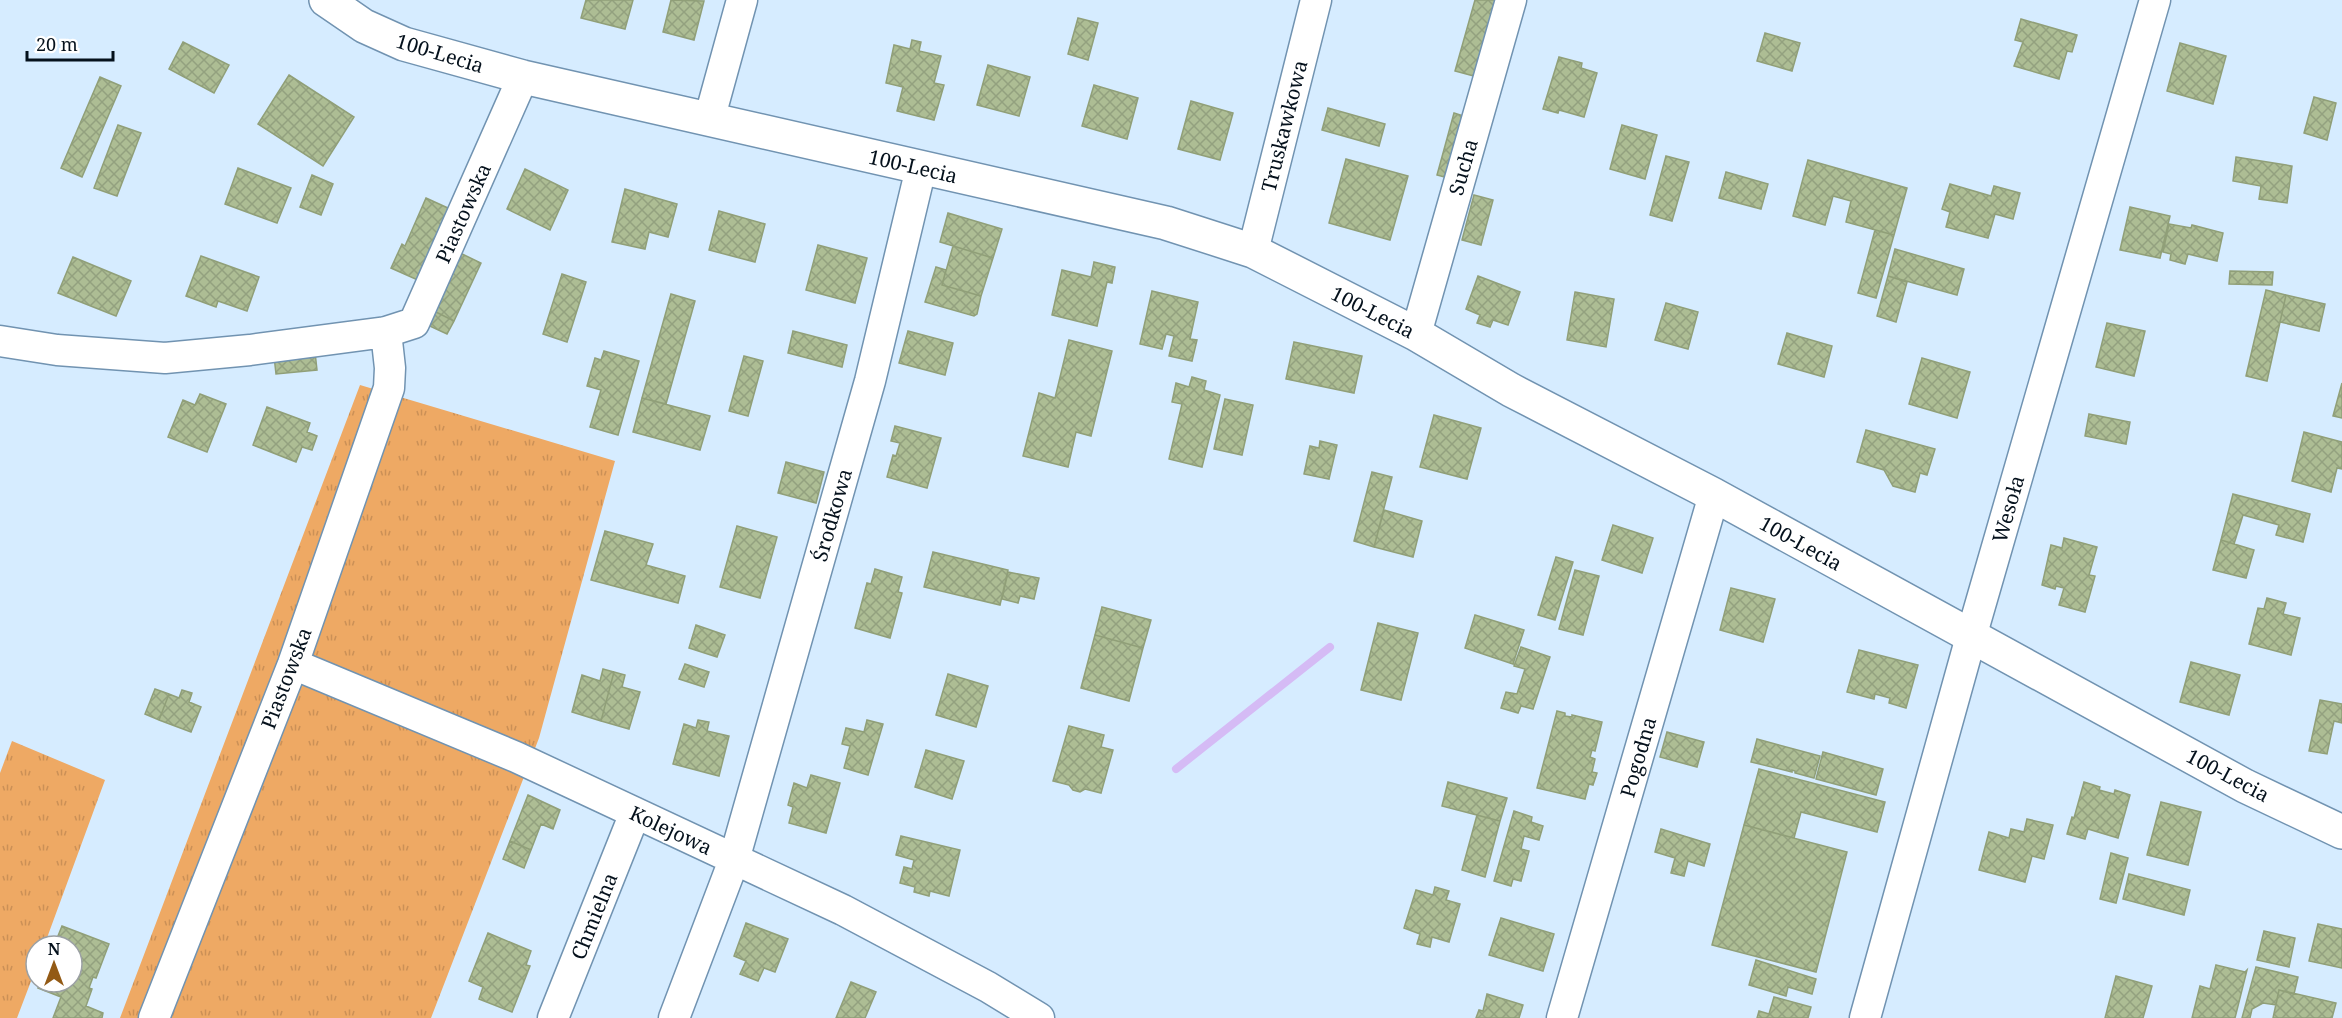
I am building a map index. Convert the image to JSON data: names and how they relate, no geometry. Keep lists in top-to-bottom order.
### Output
{
  "streets": {
    "street": [
      "100-Lecia",
      "Truskawkowa",
      "Sucha",
      "Piastowska",
      "Wesoła",
      "Środkowa",
      "Pogodna",
      "Kolejowa",
      "Chmielna"
    ]
  },
  "crossings": [
    ["100-Lecia", "Truskawkowa"],
    ["100-Lecia", "Sucha"],
    ["100-Lecia", "Piastowska"],
    ["100-Lecia", "Wesoła"],
    ["100-Lecia", "Środkowa"],
    ["100-Lecia", "Pogodna"],
    ["Piastowska", "Kolejowa"],
    ["Środkowa", "Kolejowa"],
    ["Kolejowa", "Chmielna"]
  ],
  "scale_bar": "20 m",
  "north": "top"
}
